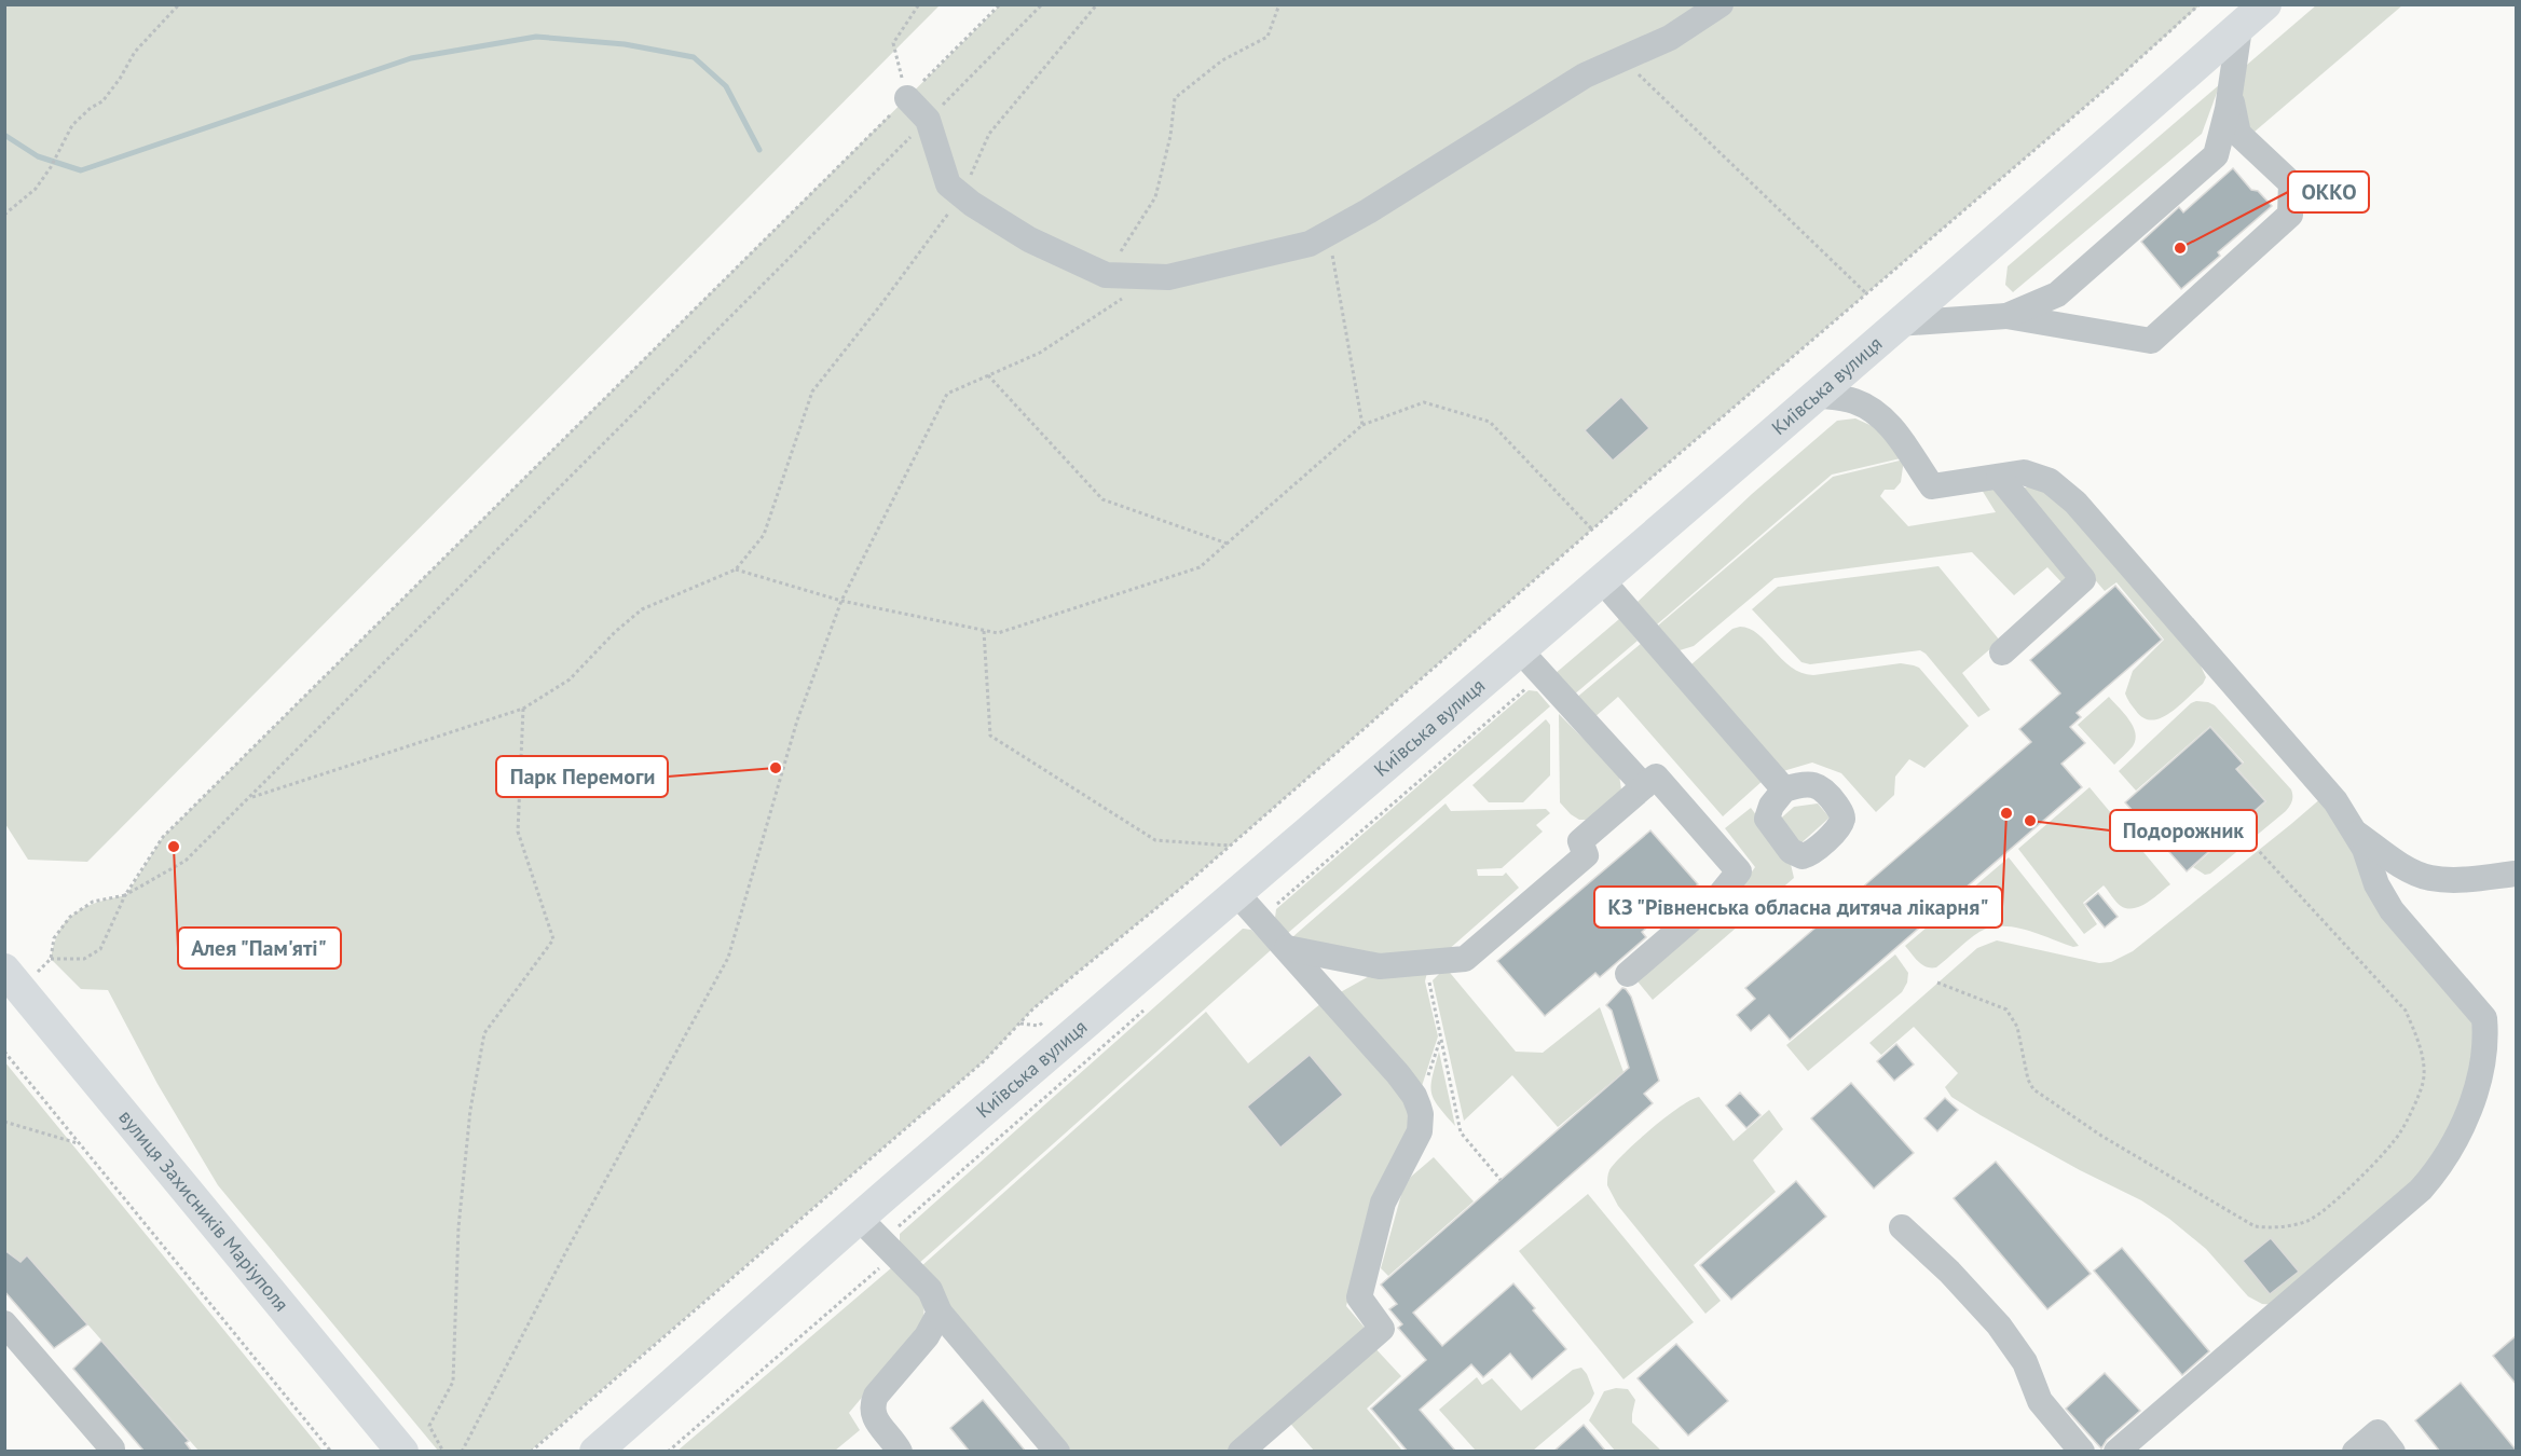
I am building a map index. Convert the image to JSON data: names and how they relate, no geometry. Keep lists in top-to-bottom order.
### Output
{
  "streets": {
    "main road": ["Київська вулиця", "вулиця Захисників Маріуполя"]
  },
  "places": [
    "ОККО",
    "Парк Перемоги",
    "КЗ \"Рівненська обласна дитяча лікарня\"",
    "Подорожник",
    "Алея \"Пам'яті\""
  ]
}
